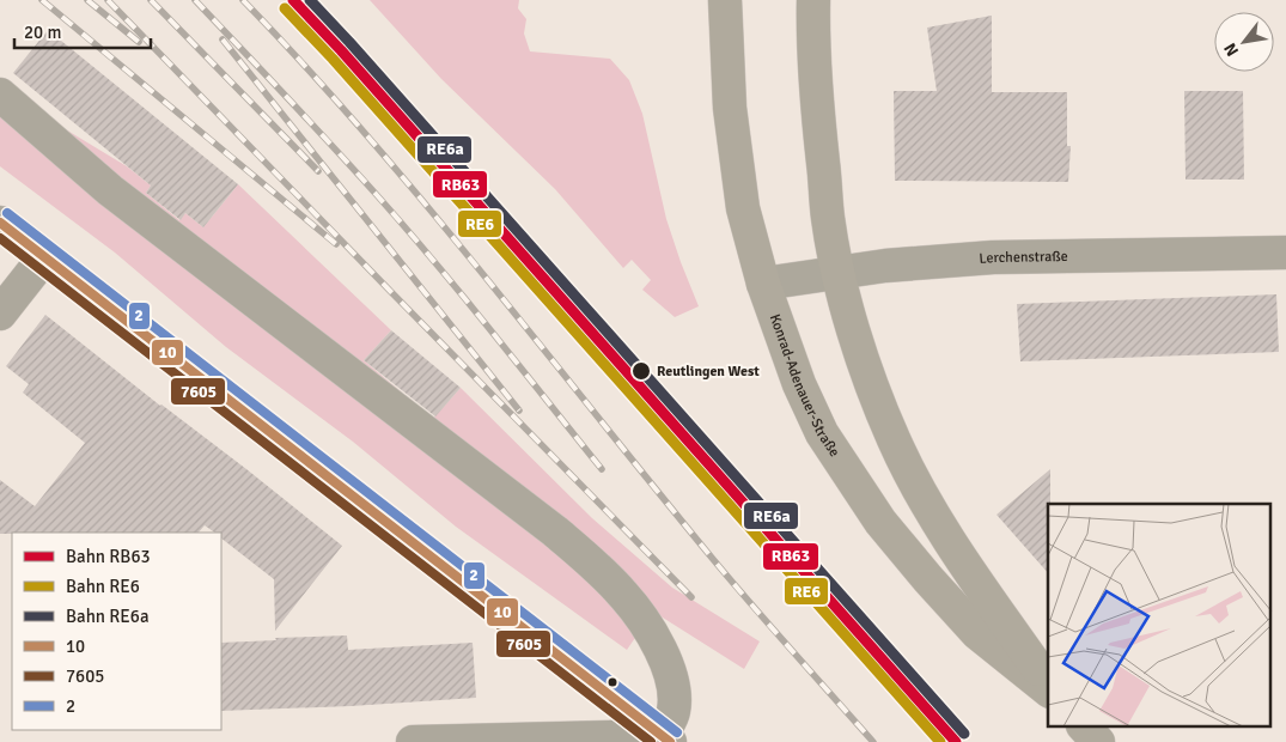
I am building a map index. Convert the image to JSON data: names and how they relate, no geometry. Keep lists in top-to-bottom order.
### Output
{
  "streets": {
    "main road": ["Konrad-Adenauer-Straße"],
    "street": ["Lerchenstraße"]
  },
  "crossings": [
    ["Lerchenstraße", "Konrad-Adenauer-Straße"]
  ],
  "places": ["Reutlingen West"],
  "lines": [
    "rail line RB63",
    "rail line RE6a",
    "rail line RE6",
    "transit line 2",
    "transit line 10",
    "transit line 7605"
  ],
  "legend": [
    "Bahn RB63",
    "Bahn RE6",
    "Bahn RE6a",
    "10",
    "7605",
    "2"
  ],
  "scale_bar": "20 m",
  "north": "bottom left"
}
